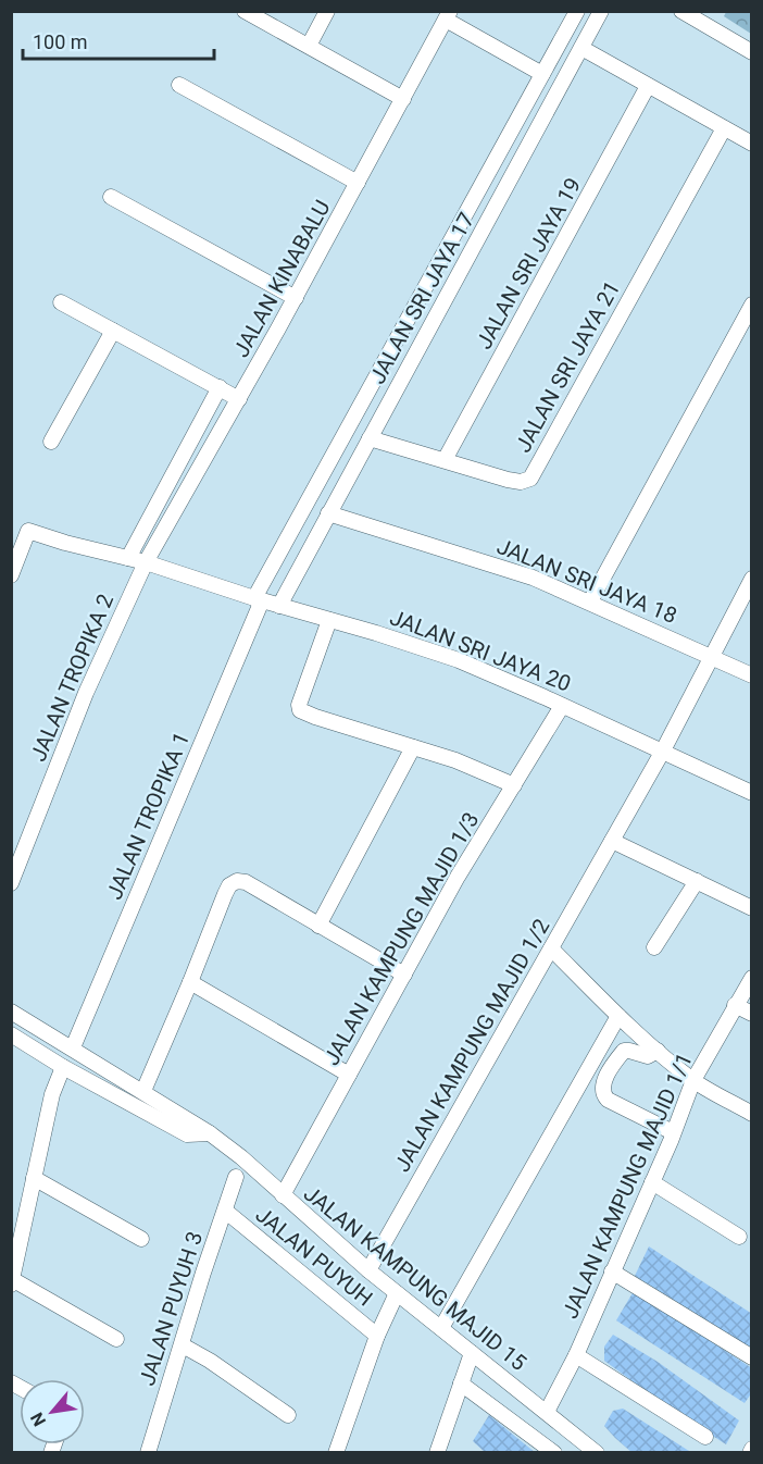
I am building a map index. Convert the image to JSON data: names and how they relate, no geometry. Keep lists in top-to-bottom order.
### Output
{
  "streets": {
    "street": [
      "JALAN SRI JAYA 19",
      "JALAN KINABALU",
      "JALAN SRI JAYA 17",
      "JALAN SRI JAYA 21",
      "JALAN SRI JAYA 18",
      "JALAN SRI JAYA 20",
      "JALAN TROPIKA 2",
      "JALAN TROPIKA 1",
      "JALAN KAMPUNG MAJID 1/3",
      "JALAN KAMPUNG MAJID 1/2",
      "JALAN KAMPUNG MAJID 1/1",
      "JALAN PUYUH",
      "JALAN KAMPUNG MAJID 15",
      "JALAN PUYUH 3"
    ]
  },
  "crossings": [
    ["JALAN SRI JAYA 19", "JALAN SRI JAYA 21"],
    ["JALAN KINABALU", "JALAN SRI JAYA 20"],
    ["JALAN KINABALU", "JALAN TROPIKA 2"],
    ["JALAN SRI JAYA 17", "JALAN SRI JAYA 21"],
    ["JALAN SRI JAYA 17", "JALAN SRI JAYA 18"],
    ["JALAN SRI JAYA 17", "JALAN SRI JAYA 20"],
    ["JALAN SRI JAYA 17", "JALAN TROPIKA 1"],
    ["JALAN SRI JAYA 18", "JALAN KAMPUNG MAJID 1/2"],
    ["JALAN SRI JAYA 20", "JALAN TROPIKA 2"],
    ["JALAN SRI JAYA 20", "JALAN TROPIKA 1"],
    ["JALAN SRI JAYA 20", "JALAN KAMPUNG MAJID 1/3"],
    ["JALAN SRI JAYA 20", "JALAN KAMPUNG MAJID 1/2"],
    ["JALAN TROPIKA 1", "JALAN KAMPUNG MAJID 15"],
    ["JALAN KAMPUNG MAJID 1/3", "JALAN KAMPUNG MAJID 15"],
    ["JALAN KAMPUNG MAJID 1/2", "JALAN KAMPUNG MAJID 15"],
    ["JALAN KAMPUNG MAJID 1/1", "JALAN KAMPUNG MAJID 15"],
    ["JALAN PUYUH", "JALAN PUYUH 3"]
  ],
  "scale_bar": "100 m",
  "north": "bottom left"
}
